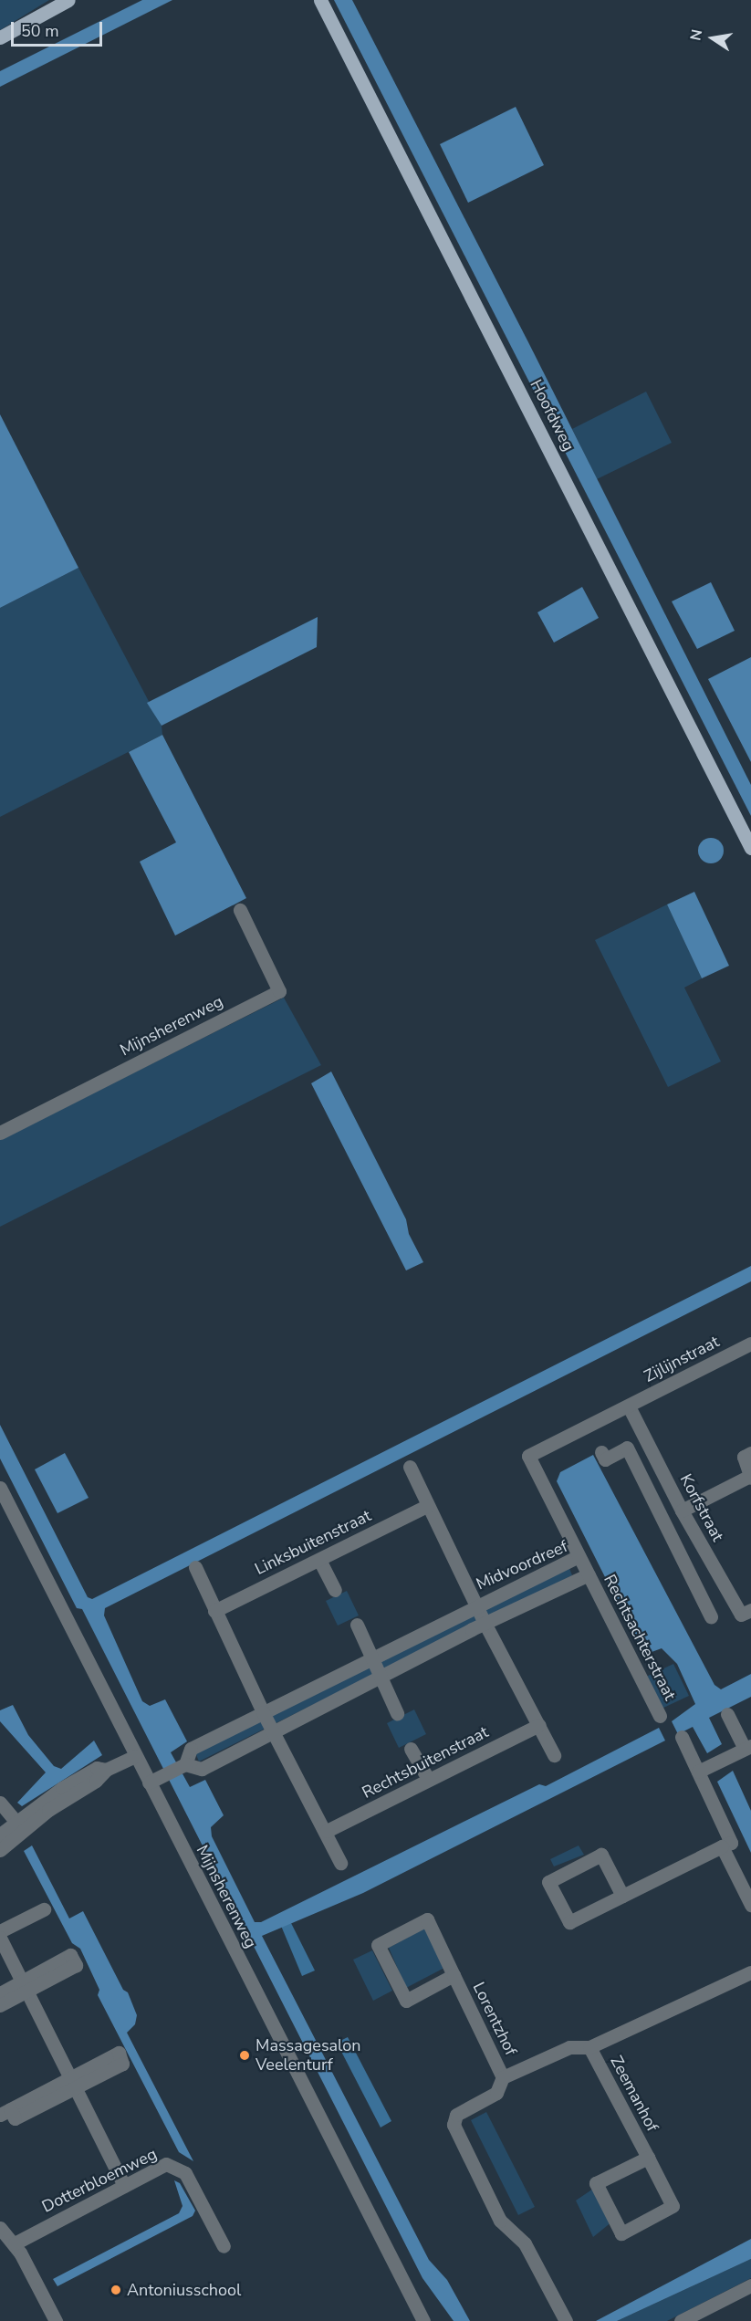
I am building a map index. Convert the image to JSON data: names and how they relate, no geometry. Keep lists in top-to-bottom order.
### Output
{
  "streets": {
    "main road": ["Hoofdweg"],
    "street": [
      "Mijnsherenweg",
      "Zijlijnstraat",
      "Korfstraat",
      "Linksbuitenstraat",
      "Midvoordreef",
      "Rechtsachterstraat",
      "Rechtsbuitenstraat",
      "Lorentzhof",
      "Zeemanhof",
      "Dotterbloemweg"
    ]
  },
  "crossings": [
    ["Mijnsherenweg", "Midvoordreef"],
    ["Zijlijnstraat", "Korfstraat"],
    ["Zijlijnstraat", "Midvoordreef"],
    ["Midvoordreef", "Rechtsachterstraat"]
  ],
  "places": ["Massagesalon Veelenturf", "Antoniusschool"],
  "scale_bar": "50 m",
  "north": "left"
}
